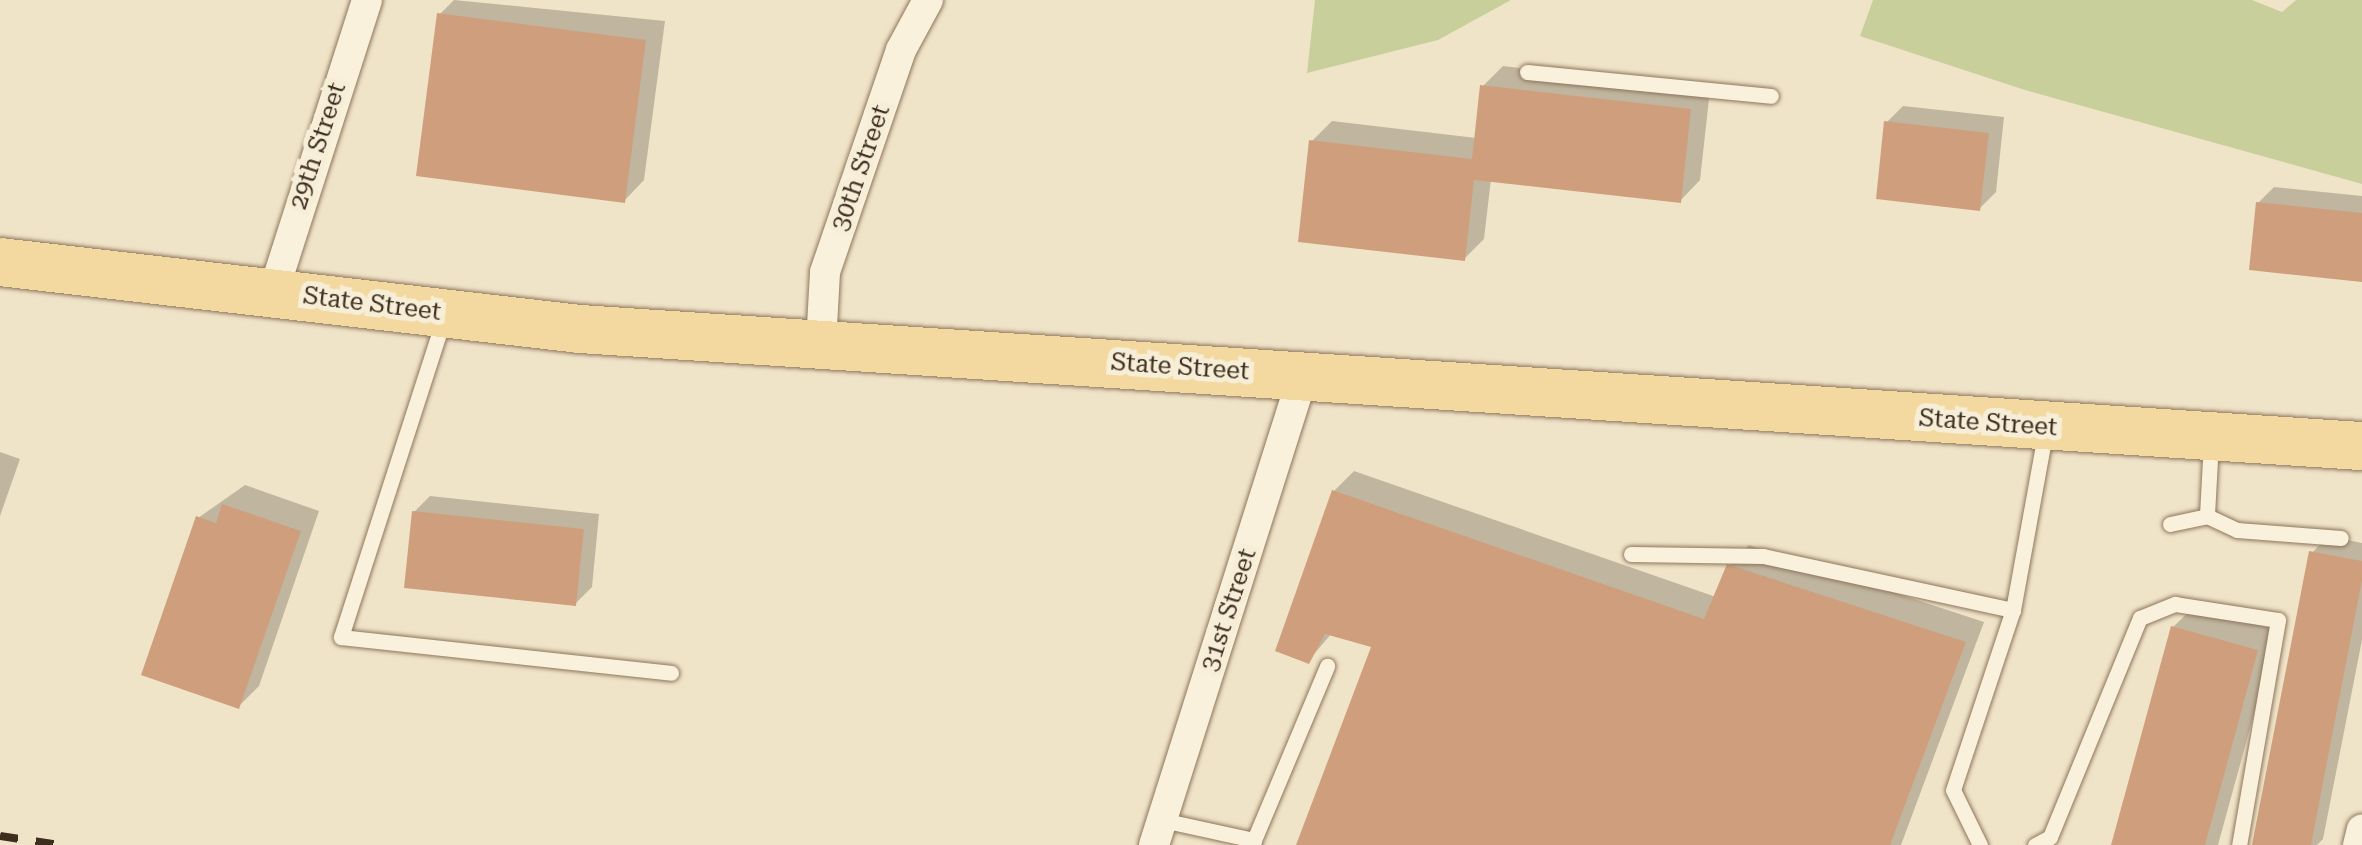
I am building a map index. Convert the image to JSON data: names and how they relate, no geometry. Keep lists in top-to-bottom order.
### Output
{
  "streets": {
    "main road": ["State Street"],
    "street": ["29th Street", "30th Street", "31st Street"]
  },
  "crossings": [
    ["29th Street", "State Street"],
    ["30th Street", "State Street"],
    ["State Street", "31st Street"]
  ]
}
